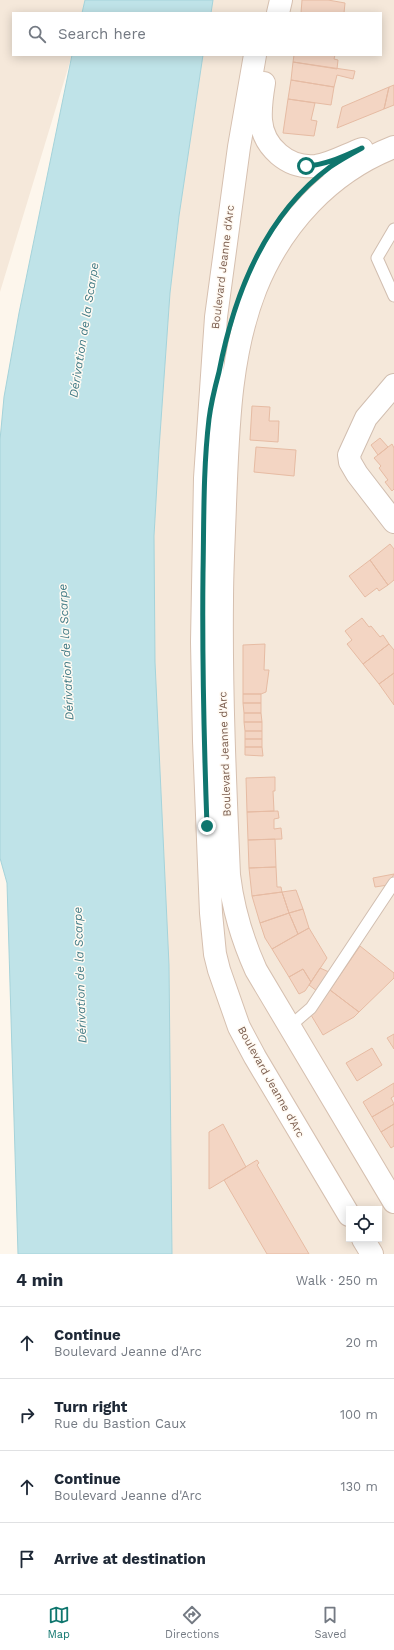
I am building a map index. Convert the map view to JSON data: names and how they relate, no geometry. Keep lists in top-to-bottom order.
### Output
{
  "streets": {
    "main road": ["Boulevard Jeanne d'Arc"]
  },
  "water": ["Dérivation de la Scarpe"],
  "page": {
    "search": "Search here",
    "heading": ["4 min", "Walk · 250 m"],
    "list": [
      ["Continue", "Boulevard Jeanne d'Arc", "20 m"],
      ["Turn right", "Rue du Bastion Caux", "100 m"],
      ["Continue", "Boulevard Jeanne d'Arc", "130 m"],
      "Arrive at destination"
    ],
    "nav": ["Map", "Directions", "Saved"]
  }
}
